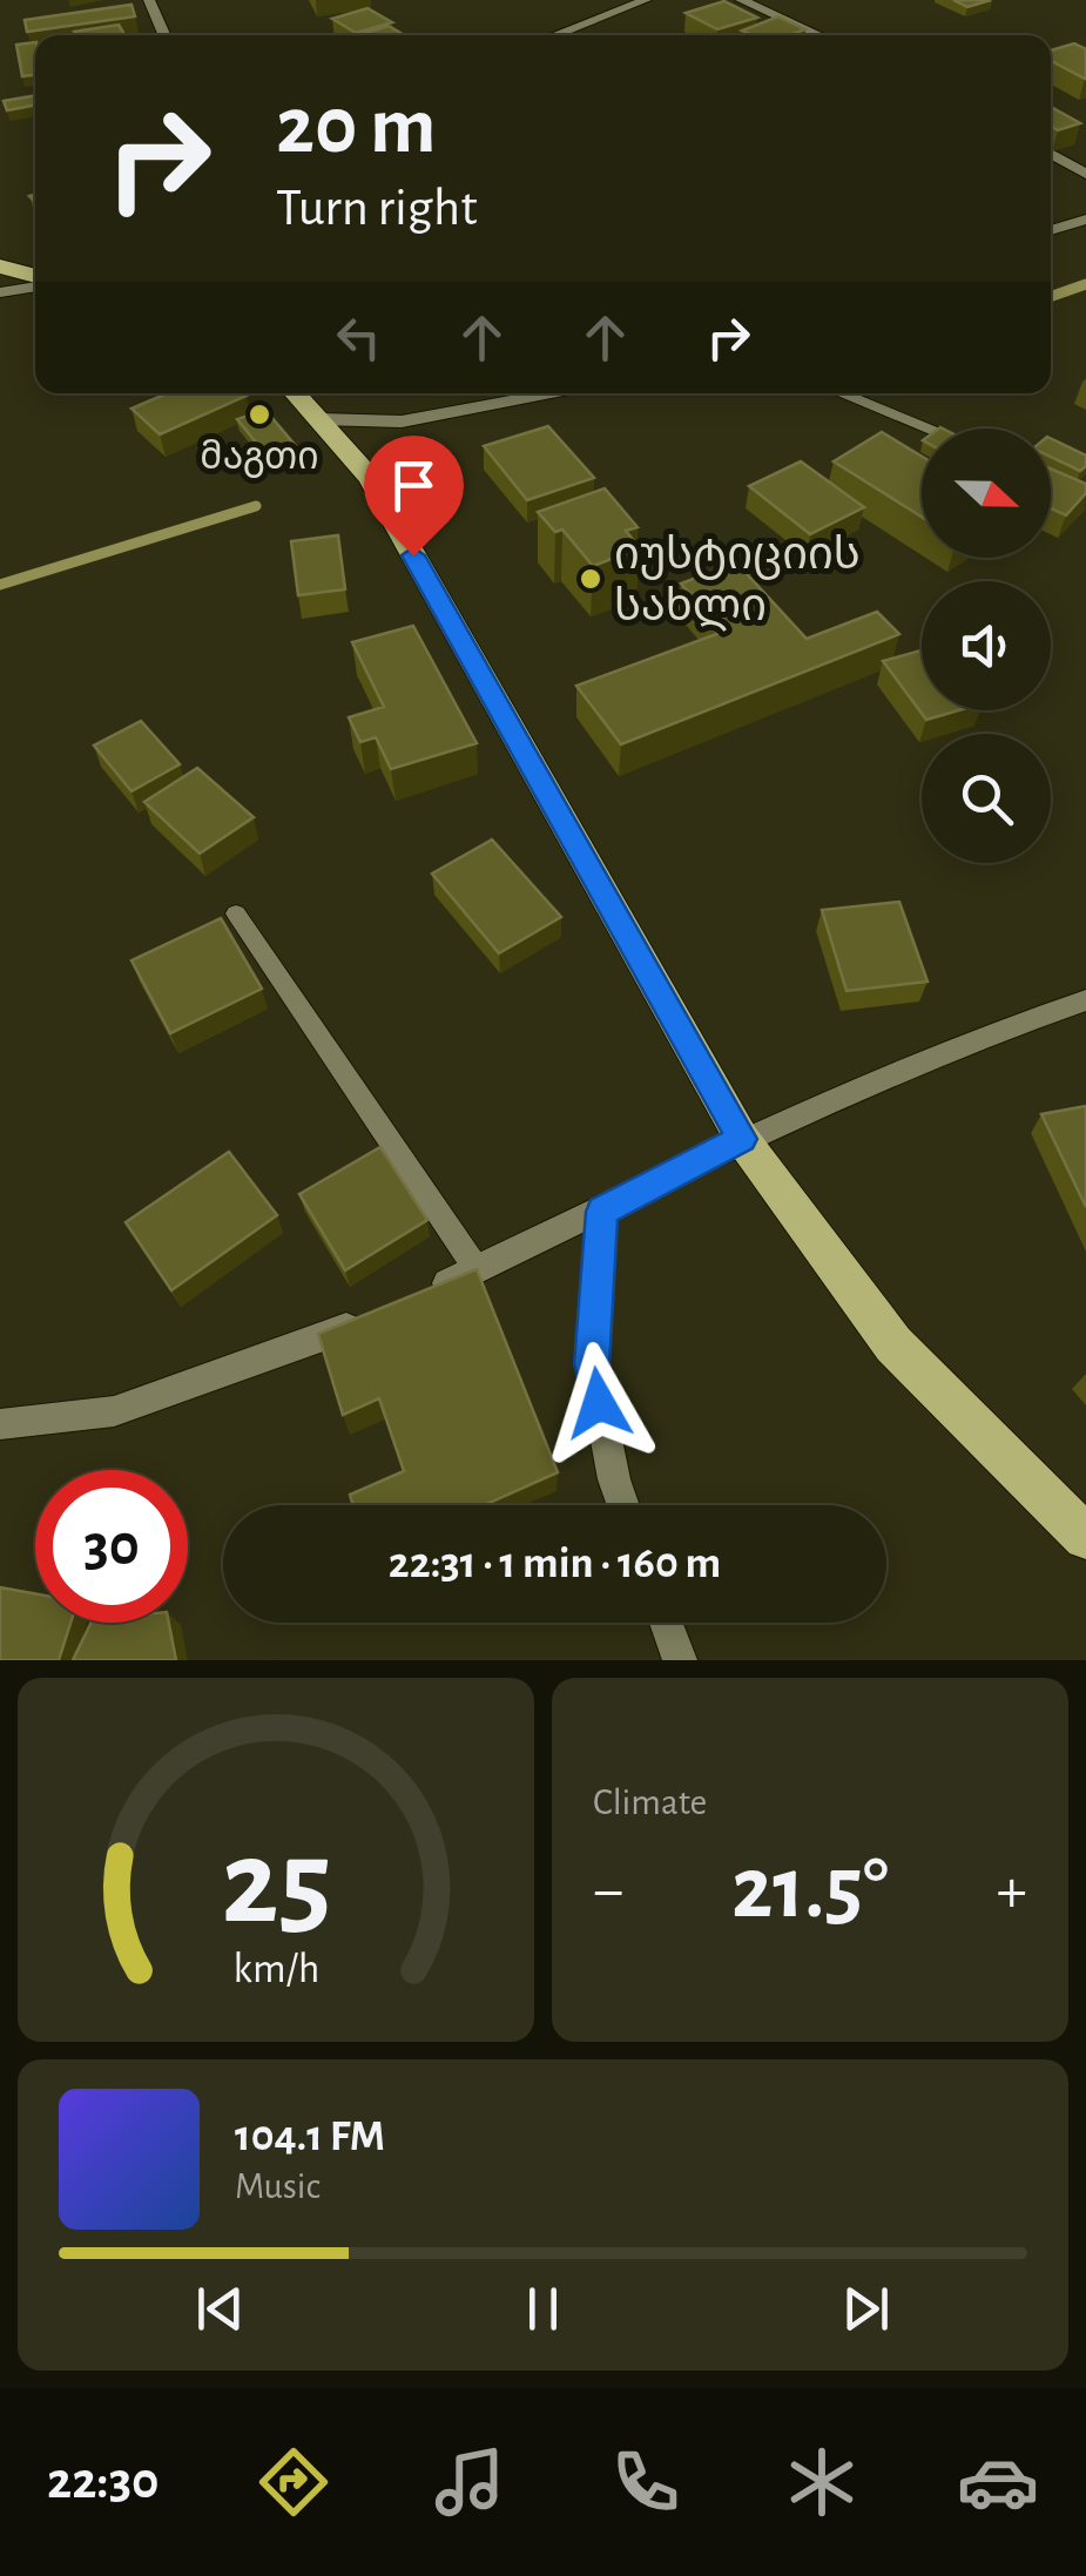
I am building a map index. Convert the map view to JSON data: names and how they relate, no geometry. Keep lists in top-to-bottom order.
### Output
{
  "places": ["მაგთი", "იუსტიციის სახლი"],
  "north": "right",
  "page": {
    "turn": ["20 m", "Turn right"],
    "limit": "30",
    "trip": "22:31 · 1 min · 160 m",
    "tile": "Climate",
    "heat": ["−", "21.5°", "+"],
    "song": ["104.1 FM", "Music"],
    "tabs": "22:30",
    "gauge": ["25", "km/h"]
  }
}
